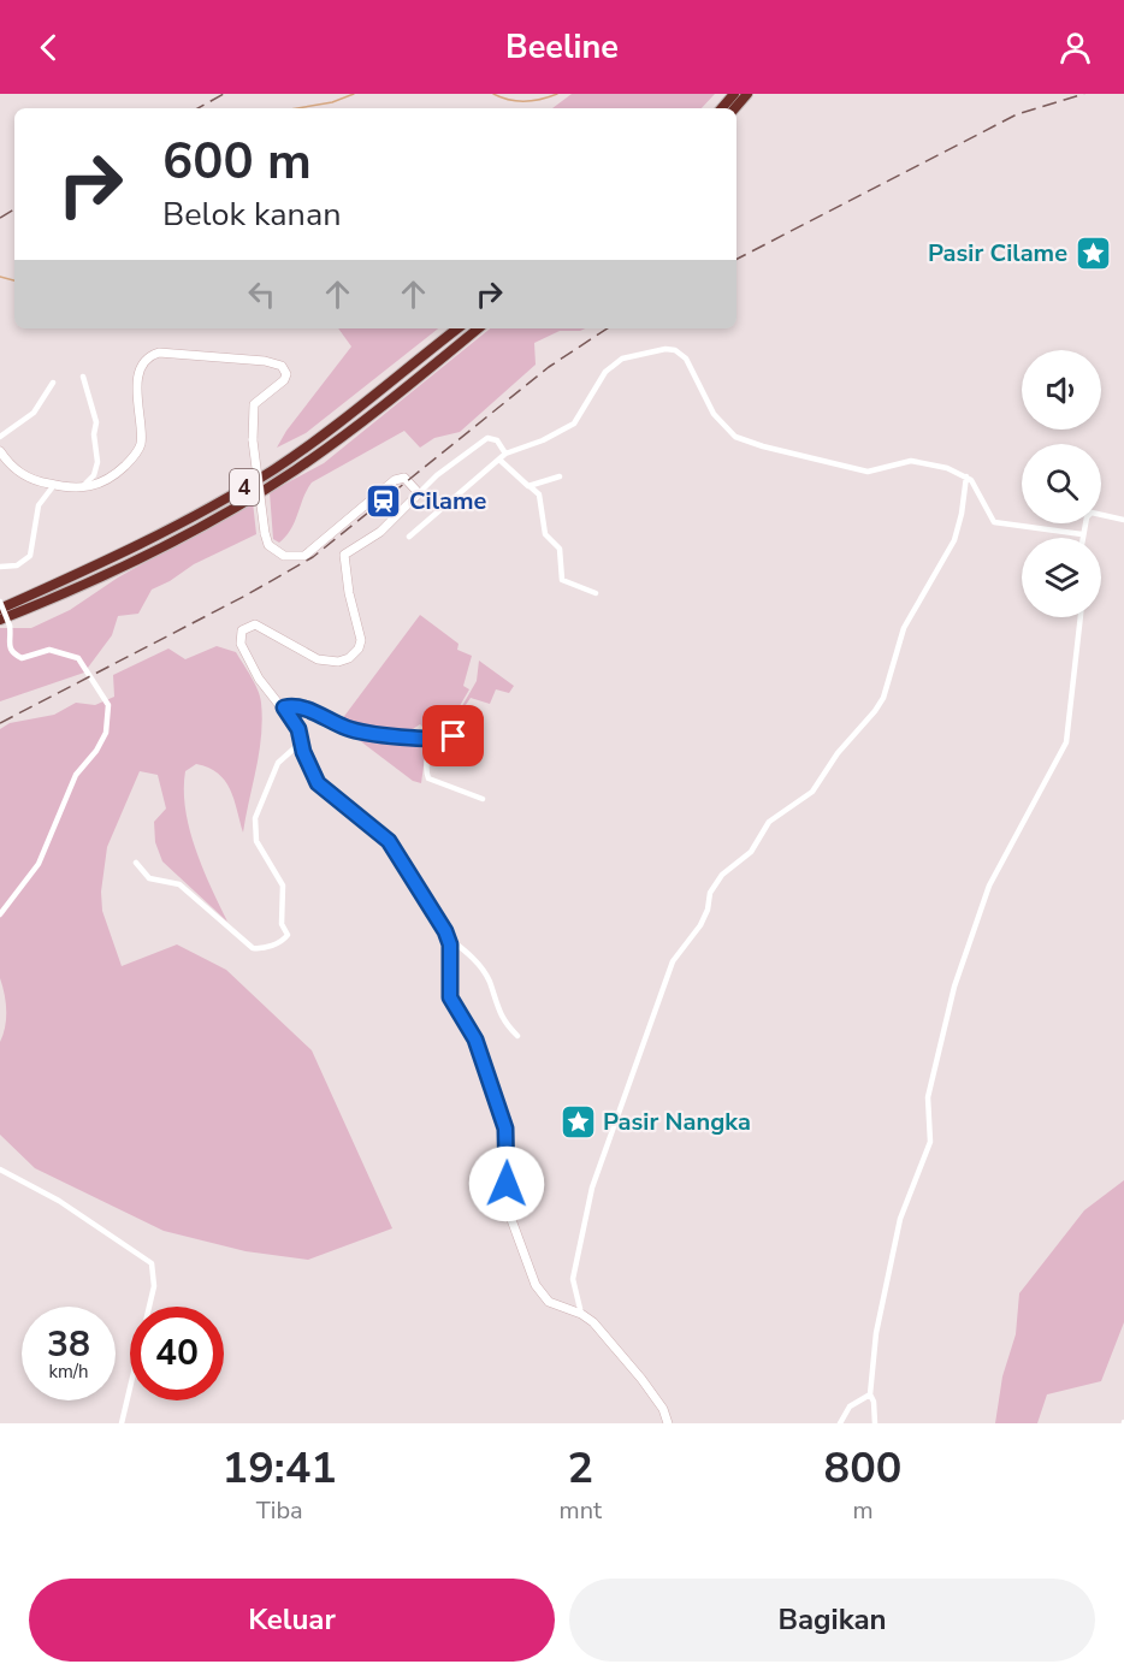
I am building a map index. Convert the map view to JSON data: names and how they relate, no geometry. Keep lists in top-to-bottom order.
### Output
{
  "streets": {
    "highway": ["4"]
  },
  "places": {
    "place": ["Pasir Cilame", "Pasir Nangka"],
    "station": ["Cilame"]
  },
  "page": {
    "header": "Beeline",
    "turn": ["600 m", "Belok kanan"],
    "speed": "38 km/h",
    "limit": "40",
    "eta": [
      "19:41",
      "Tiba",
      "2",
      "mnt",
      "800",
      "m"
    ],
    "buttons": ["Keluar", "Bagikan"]
  }
}
